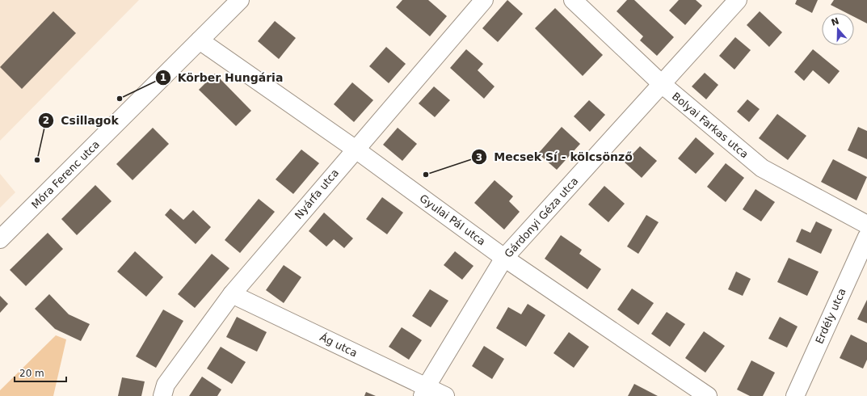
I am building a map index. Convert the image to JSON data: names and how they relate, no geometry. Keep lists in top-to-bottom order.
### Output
{
  "streets": {
    "street": [
      "Bolyai Farkas utca",
      "Móra Ferenc utca",
      "Nyárfa utca",
      "Gárdonyi Géza utca",
      "Gyulai Pál utca",
      "Erdély utca",
      "Ág utca"
    ]
  },
  "crossings": [
    ["Bolyai Farkas utca", "Gárdonyi Géza utca"],
    ["Móra Ferenc utca", "Gyulai Pál utca"],
    ["Nyárfa utca", "Gyulai Pál utca"],
    ["Nyárfa utca", "Ág utca"],
    ["Gárdonyi Géza utca", "Gyulai Pál utca"],
    ["Gárdonyi Géza utca", "Ág utca"]
  ],
  "places": ["Körber Hungária", "Csillagok", "Mecsek Sí - kölcsönző"],
  "scale_bar": "20 m",
  "north": "top"
}
